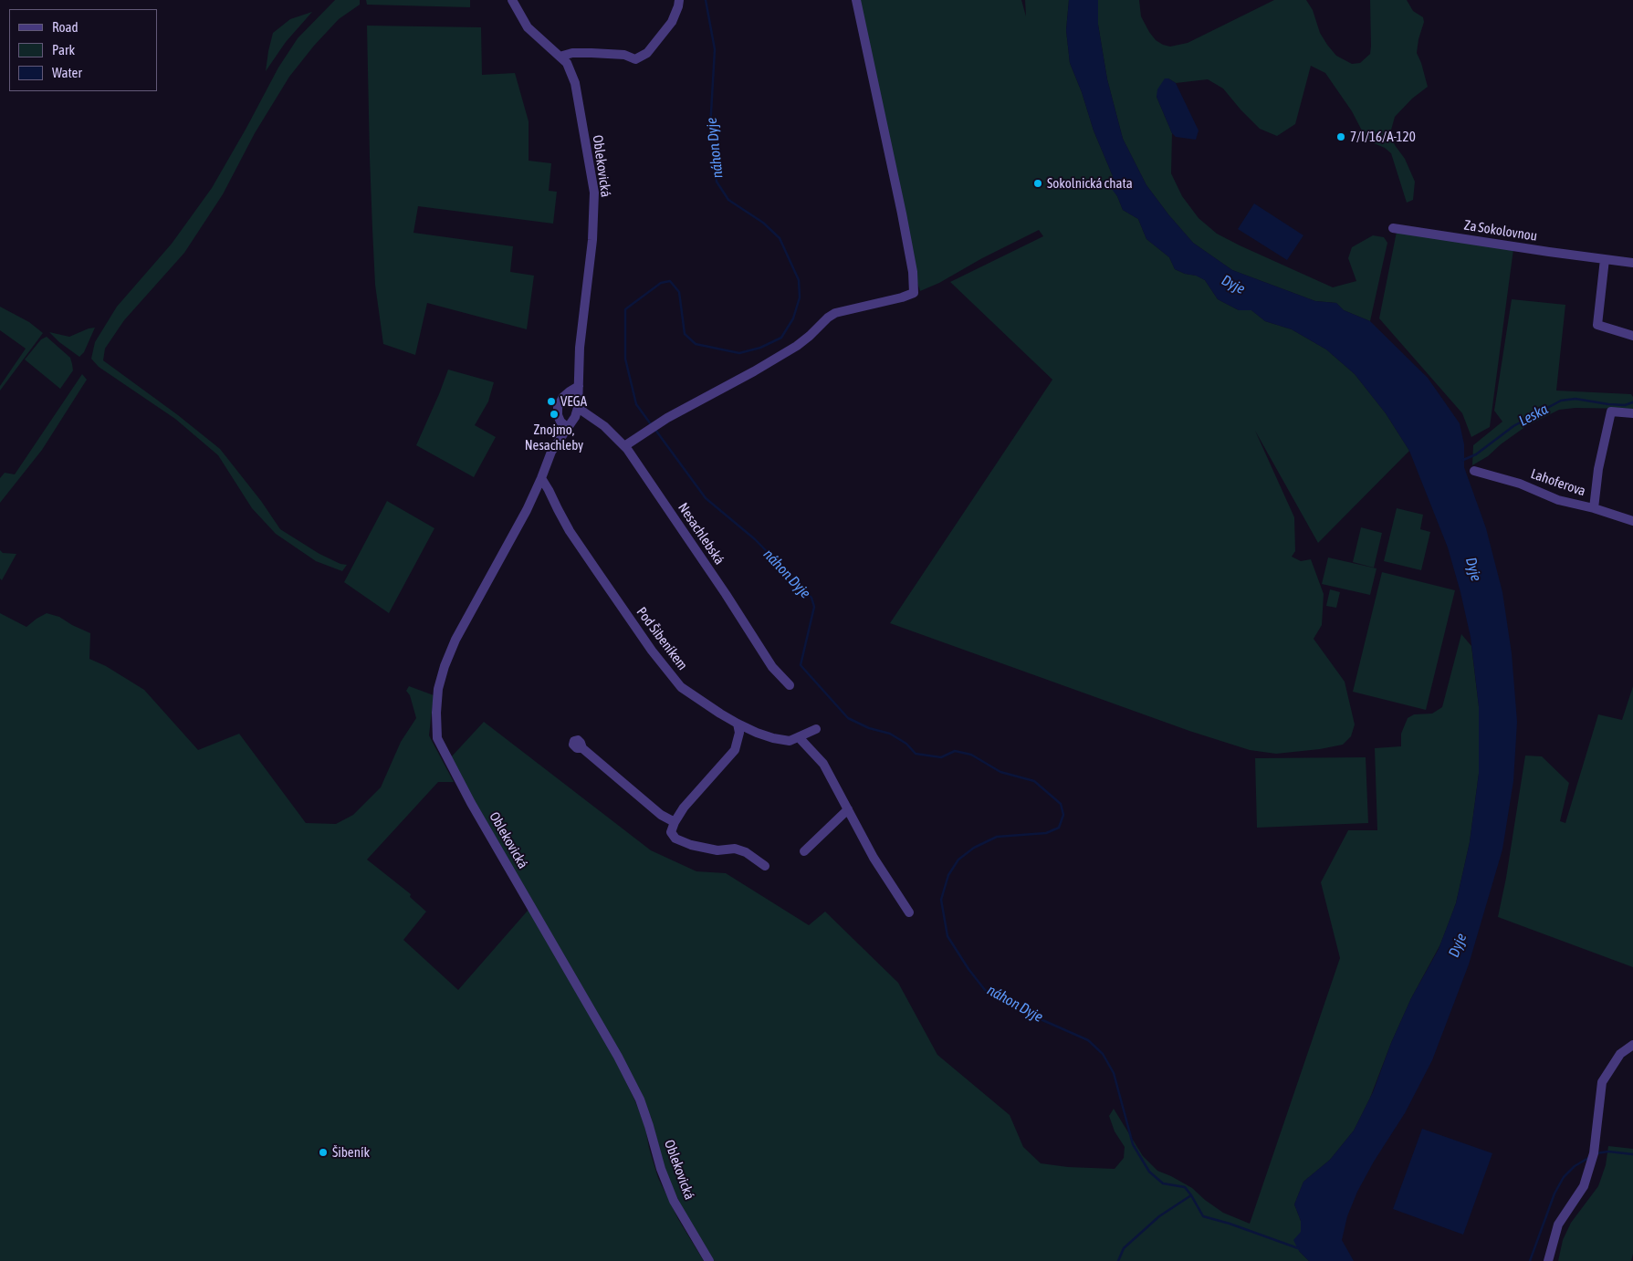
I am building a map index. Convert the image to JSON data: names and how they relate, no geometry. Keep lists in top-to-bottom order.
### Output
{
  "streets": {
    "street": [
      "Oblekovická",
      "Za Sokolovnou",
      "Lahoferova",
      "Nesachlebská",
      "Pod Šibeníkem"
    ]
  },
  "crossings": [
    ["Oblekovická", "Nesachlebská"],
    ["Oblekovická", "Pod Šibeníkem"]
  ],
  "water": ["náhon Dyje", "Dyje", "Leska"],
  "places": [
    "7/I/16/A-120",
    "Sokolnická chata",
    "VEGA",
    "Znojmo, Nesachleby",
    "Šibeník"
  ],
  "legend": ["Road", "Park", "Water"]
}
